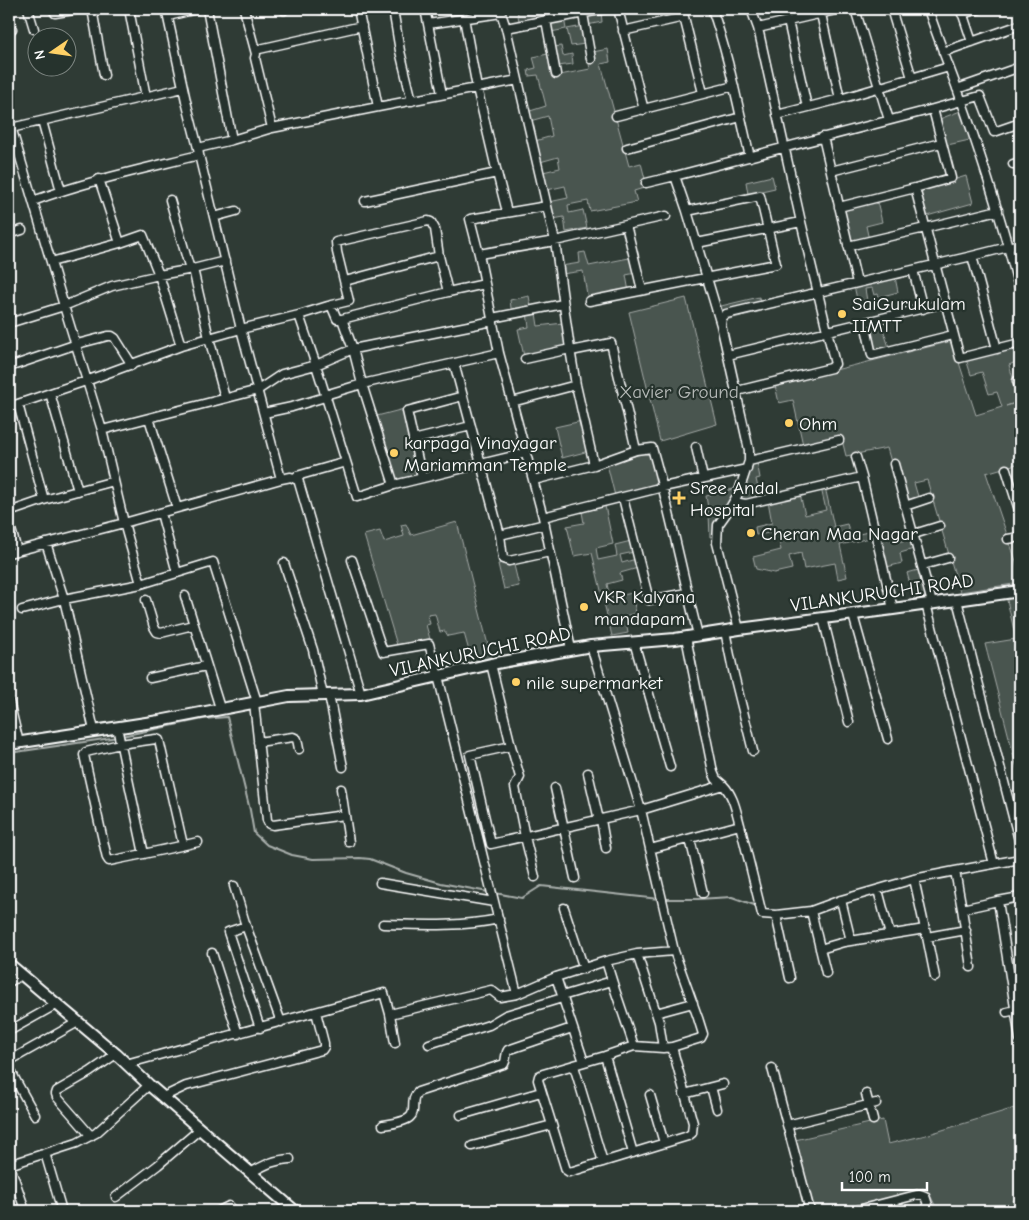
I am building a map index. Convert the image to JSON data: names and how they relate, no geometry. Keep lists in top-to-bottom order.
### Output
{
  "streets": {
    "main road": ["VILANKURUCHI ROAD"]
  },
  "parks": ["Xavier Ground"],
  "places": {
    "other": [
      "SaiGurukulam IIMTT",
      "Ohm",
      "karpaga Vinayagar Mariamman Temple",
      "Cheran Maa Nagar",
      "VKR Kalyana mandapam",
      "nile supermarket"
    ],
    "health": ["Sree Andal Hospital"]
  },
  "scale_bar": "100 m",
  "north": "left"
}
